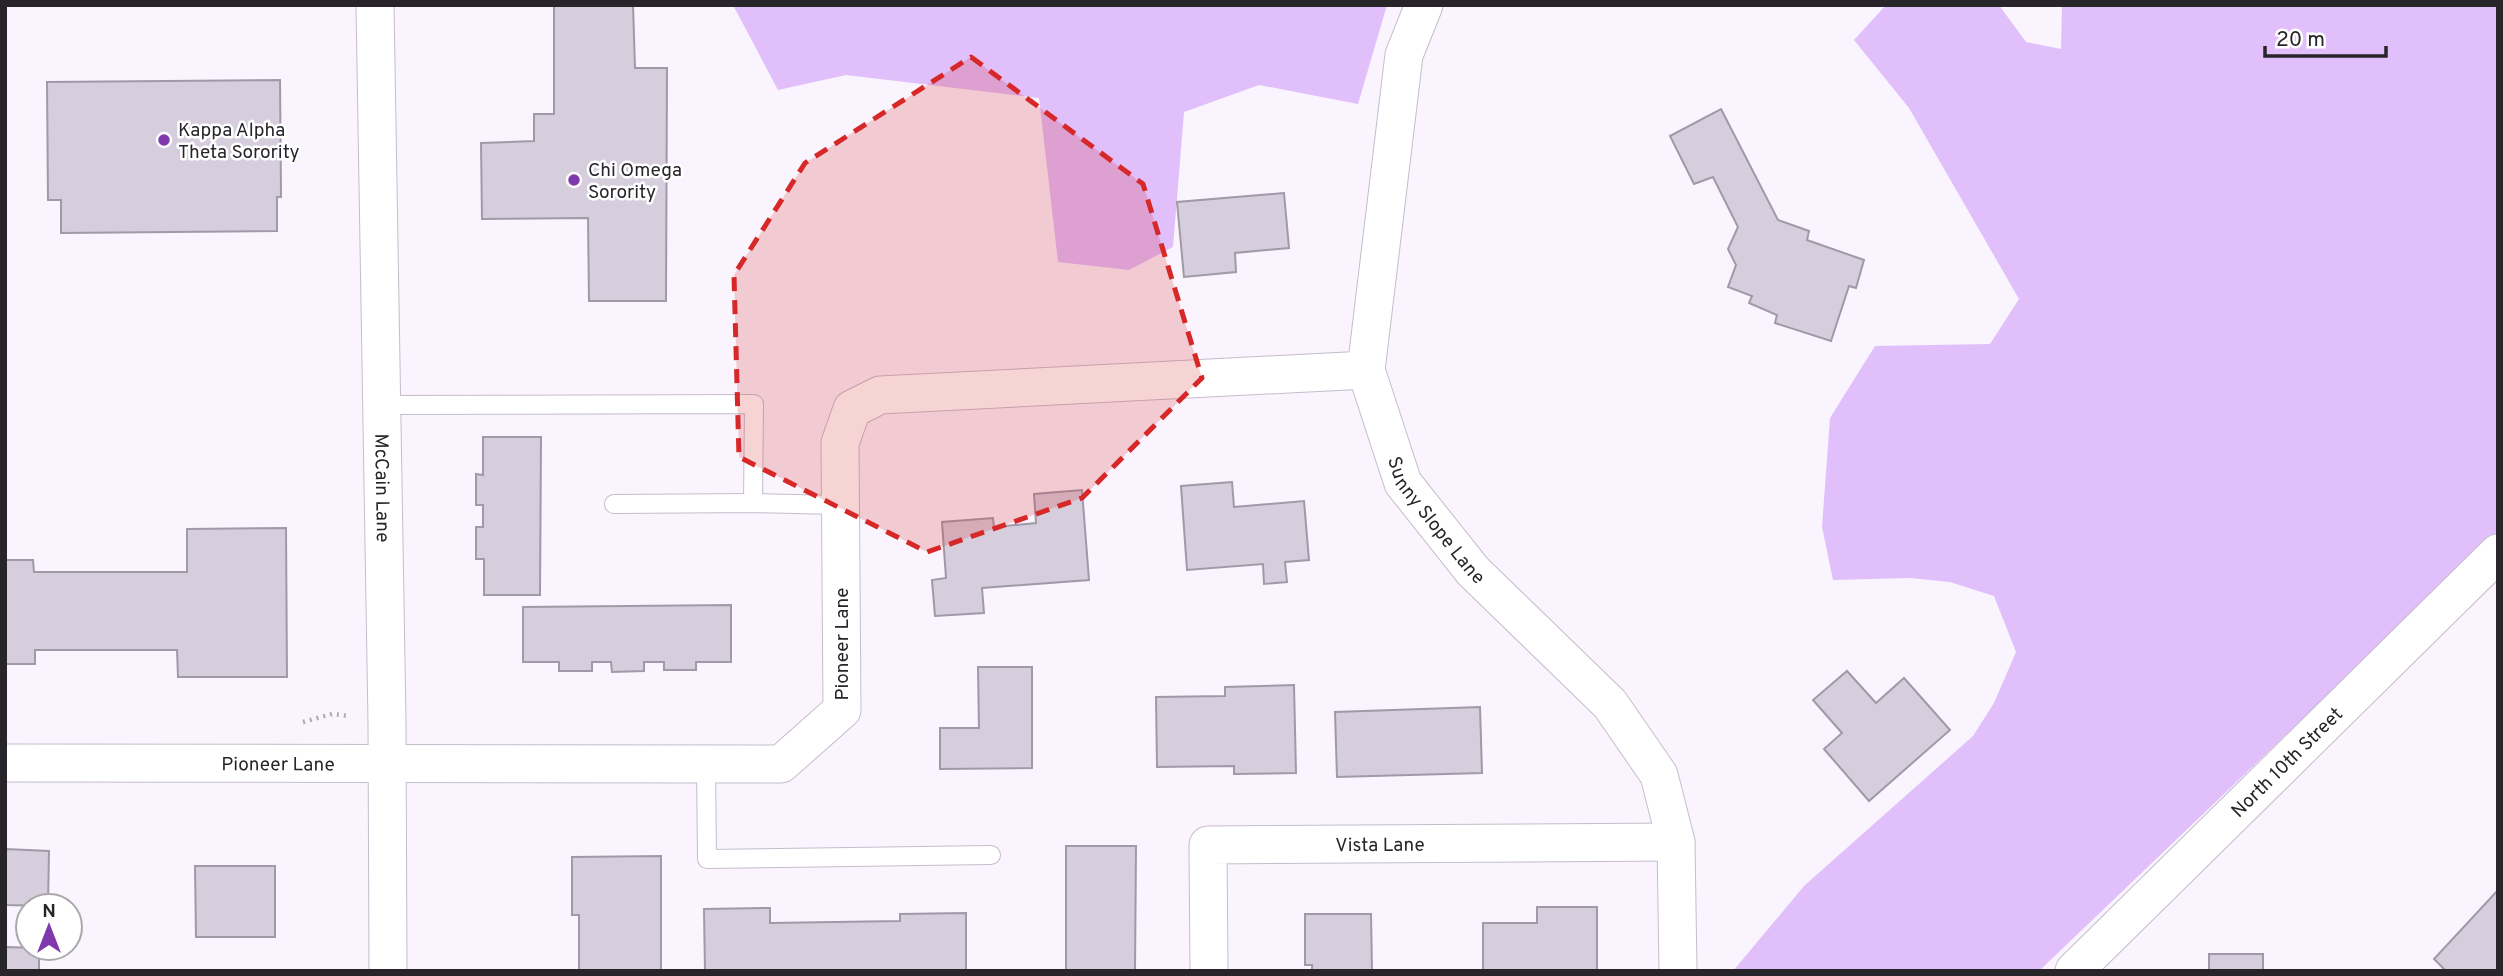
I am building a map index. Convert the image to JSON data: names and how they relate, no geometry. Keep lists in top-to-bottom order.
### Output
{
  "streets": {
    "street": [
      "McCain Lane",
      "Sunny Slope Lane",
      "Pioneer Lane",
      "North 10th Street",
      "Vista Lane"
    ]
  },
  "crossings": [
    ["McCain Lane", "Pioneer Lane"],
    ["Sunny Slope Lane", "Pioneer Lane"],
    ["Sunny Slope Lane", "Vista Lane"]
  ],
  "places": ["Kappa Alpha Theta Sorority", "Chi Omega Sorority"],
  "scale_bar": "20 m",
  "north": "top"
}
